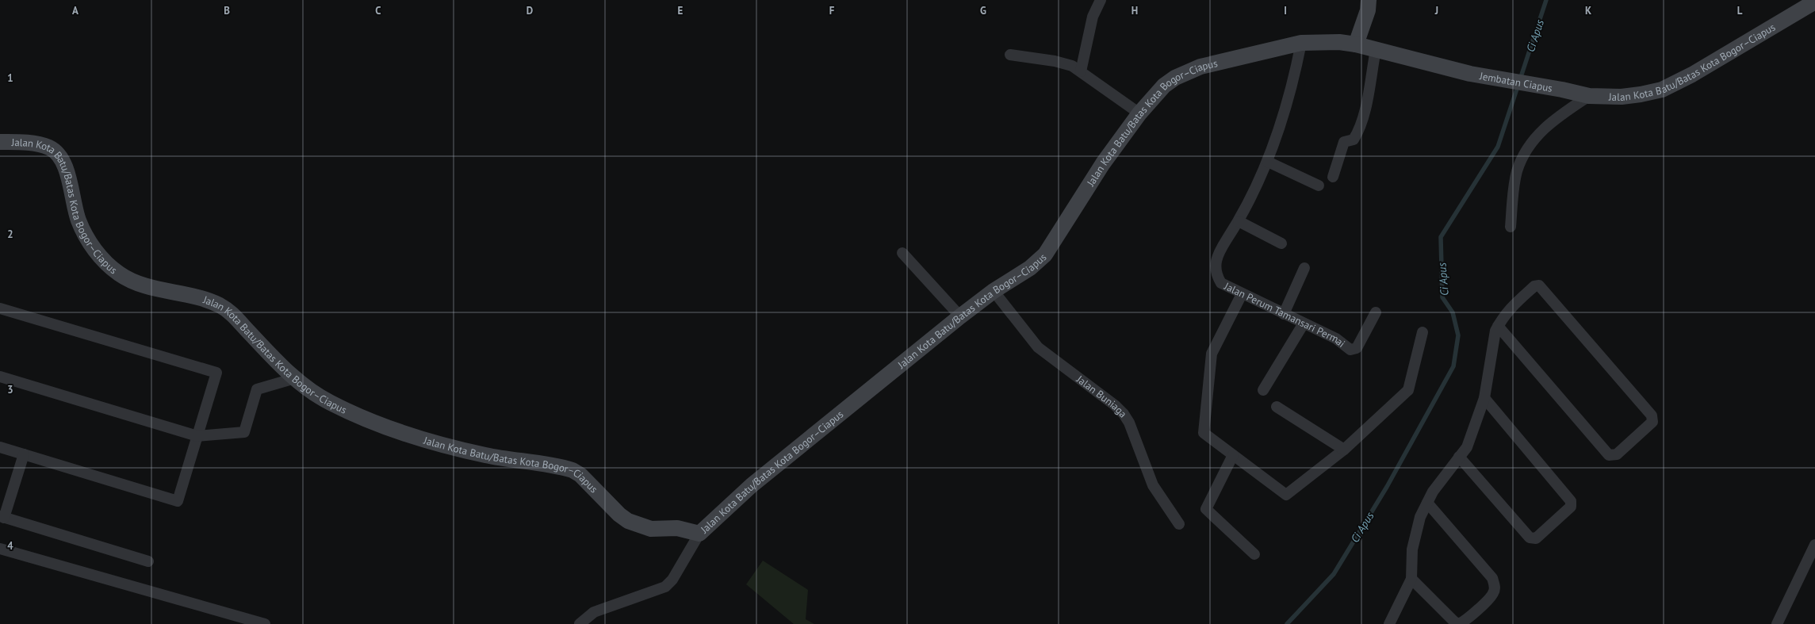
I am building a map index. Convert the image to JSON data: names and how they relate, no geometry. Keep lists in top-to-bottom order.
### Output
{
  "streets": {
    "main road": ["Jalan Kota Batu/Batas Kota Bogor–Ciapus", "Jembatan Ciapus"],
    "street": ["Jalan Perum Tamansari Permai", "Jalan Buniaga"]
  },
  "crossings": [
    ["Jalan Kota Batu/Batas Kota Bogor–Ciapus", "Jembatan Ciapus"],
    ["Jalan Kota Batu/Batas Kota Bogor–Ciapus", "Jalan Perum Tamansari Permai"],
    ["Jalan Kota Batu/Batas Kota Bogor–Ciapus", "Jalan Buniaga"]
  ],
  "water": ["Ci Apus"],
  "grid": {
    "columns": [
      "A",
      "B",
      "C",
      "D",
      "E",
      "F",
      "G",
      "H",
      "I",
      "J",
      "K",
      "L"
    ],
    "rows": [
      "1",
      "2",
      "3",
      "4"
    ]
  }
}
